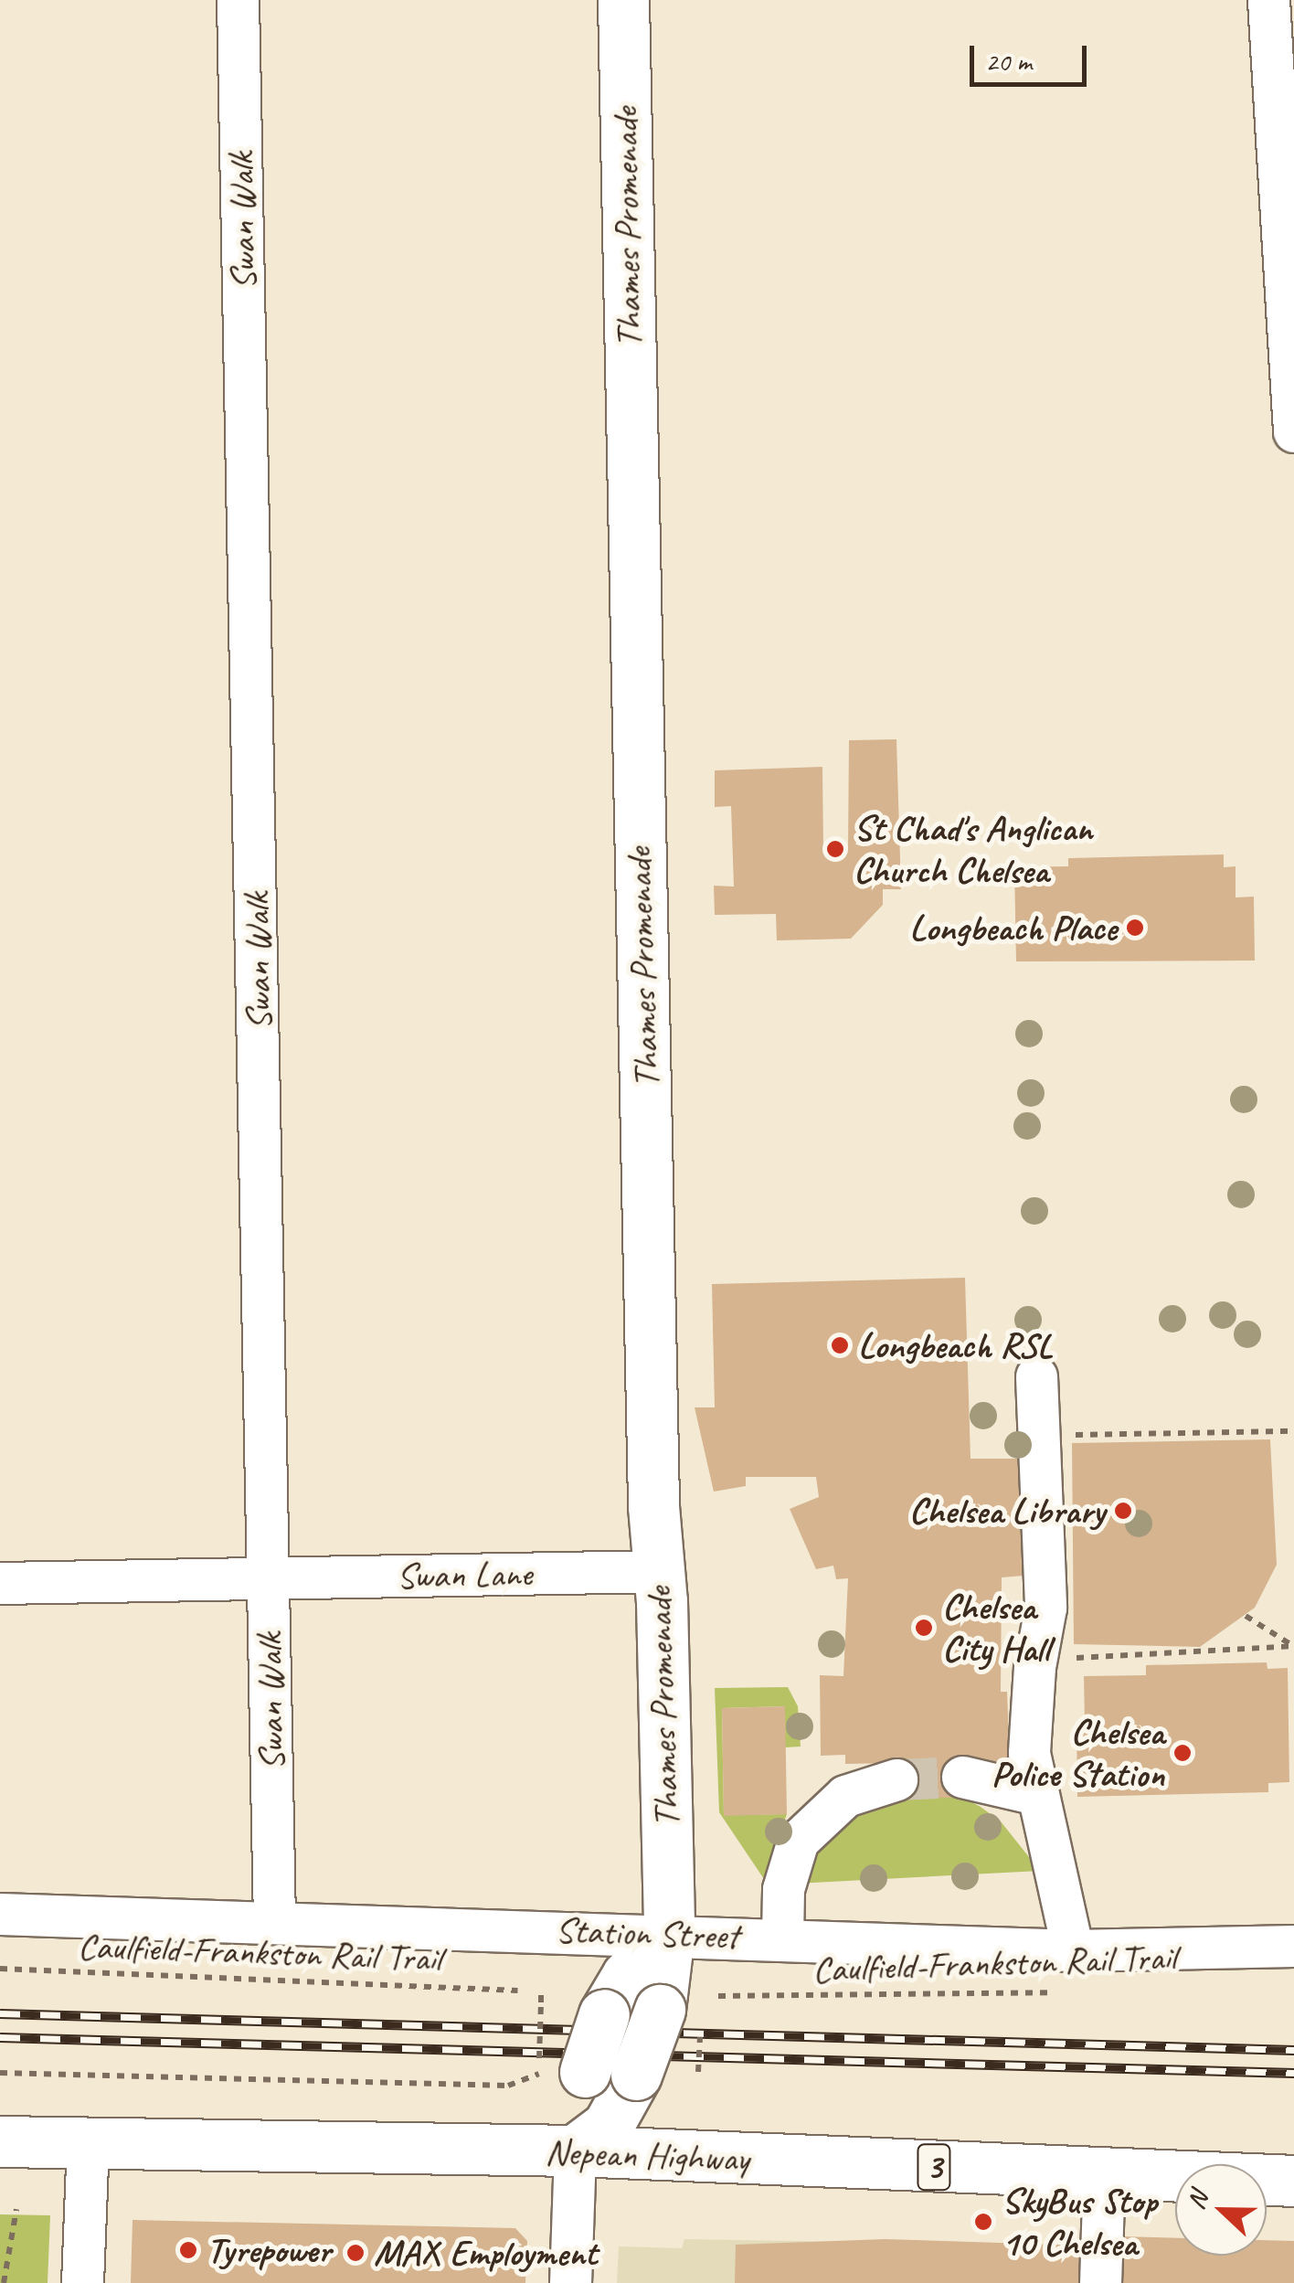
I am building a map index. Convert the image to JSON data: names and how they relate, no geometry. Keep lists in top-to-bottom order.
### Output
{
  "streets": {
    "main road": ["Thames Promenade", "Nepean Highway", "3"],
    "street": ["Swan Walk", "Swan Lane", "Station Street"],
    "path": ["Caulfield-Frankston Rail Trail"]
  },
  "crossings": [
    ["Swan Walk", "Swan Lane"],
    ["Swan Walk", "Station Street"],
    ["Thames Promenade", "Swan Lane"],
    ["Thames Promenade", "Station Street"],
    ["Thames Promenade", "Nepean Highway"]
  ],
  "places": [
    "St Chad's Anglican Church Chelsea",
    "Longbeach Place",
    "Longbeach RSL",
    "Chelsea Library",
    "Chelsea City Hall",
    "Chelsea Police Station",
    "SkyBus Stop 10 Chelsea",
    "Tyrepower",
    "MAX Employment"
  ],
  "scale_bar": "20 m",
  "north": "left"
}
